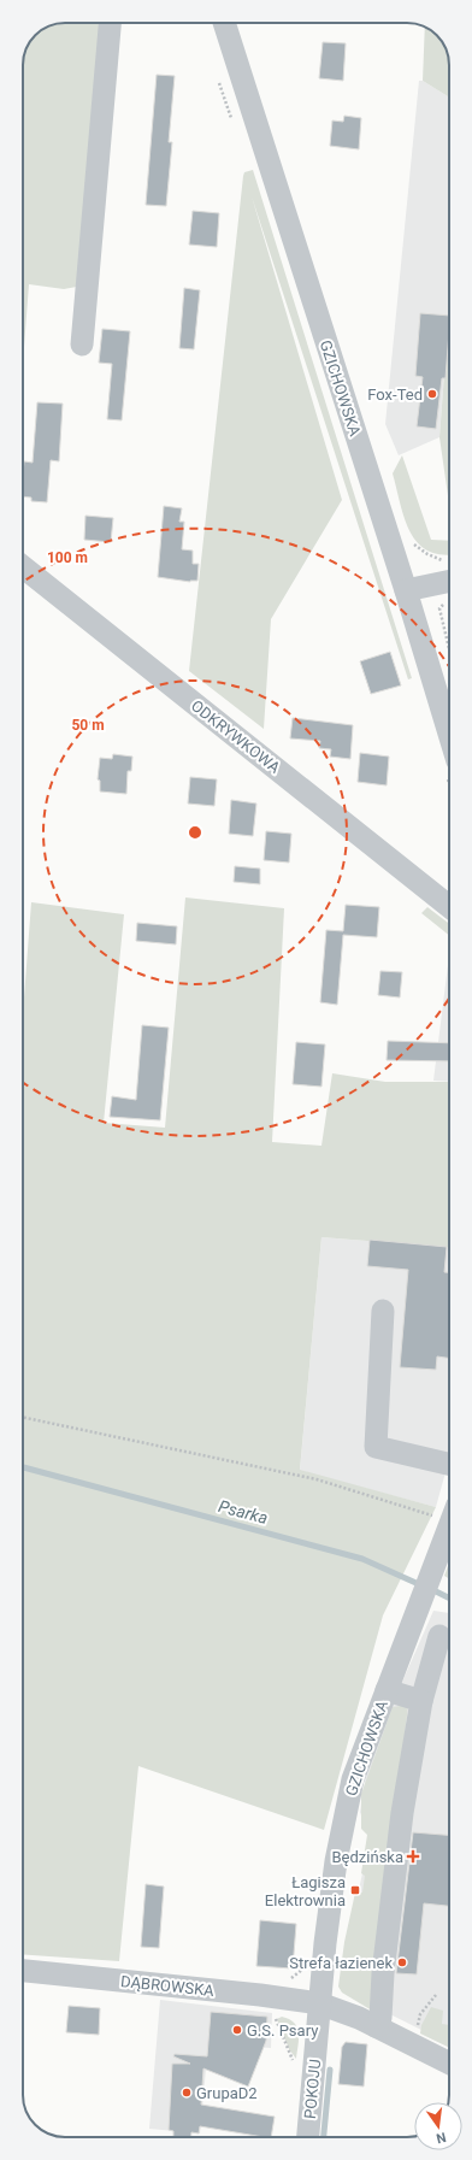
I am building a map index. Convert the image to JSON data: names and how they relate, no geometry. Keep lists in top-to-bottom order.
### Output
{
  "streets": {
    "street": [
      "GZICHOWSKA",
      "ODKRYWKOWA",
      "DĄBROWSKA",
      "POKOJU"
    ]
  },
  "crossings": [
    ["GZICHOWSKA", "DĄBROWSKA"],
    ["GZICHOWSKA", "POKOJU"],
    ["DĄBROWSKA", "POKOJU"]
  ],
  "water": ["Psarka"],
  "places": {
    "other": [
      "Fox-Ted",
      "Strefa łazienek",
      "G.S. Psary",
      "GrupaD2"
    ],
    "health": ["Będzińska"],
    "transit": ["Łagisza Elektrownia"]
  },
  "north": "bottom",
  "rings": ["100 m", "50 m"]
}
